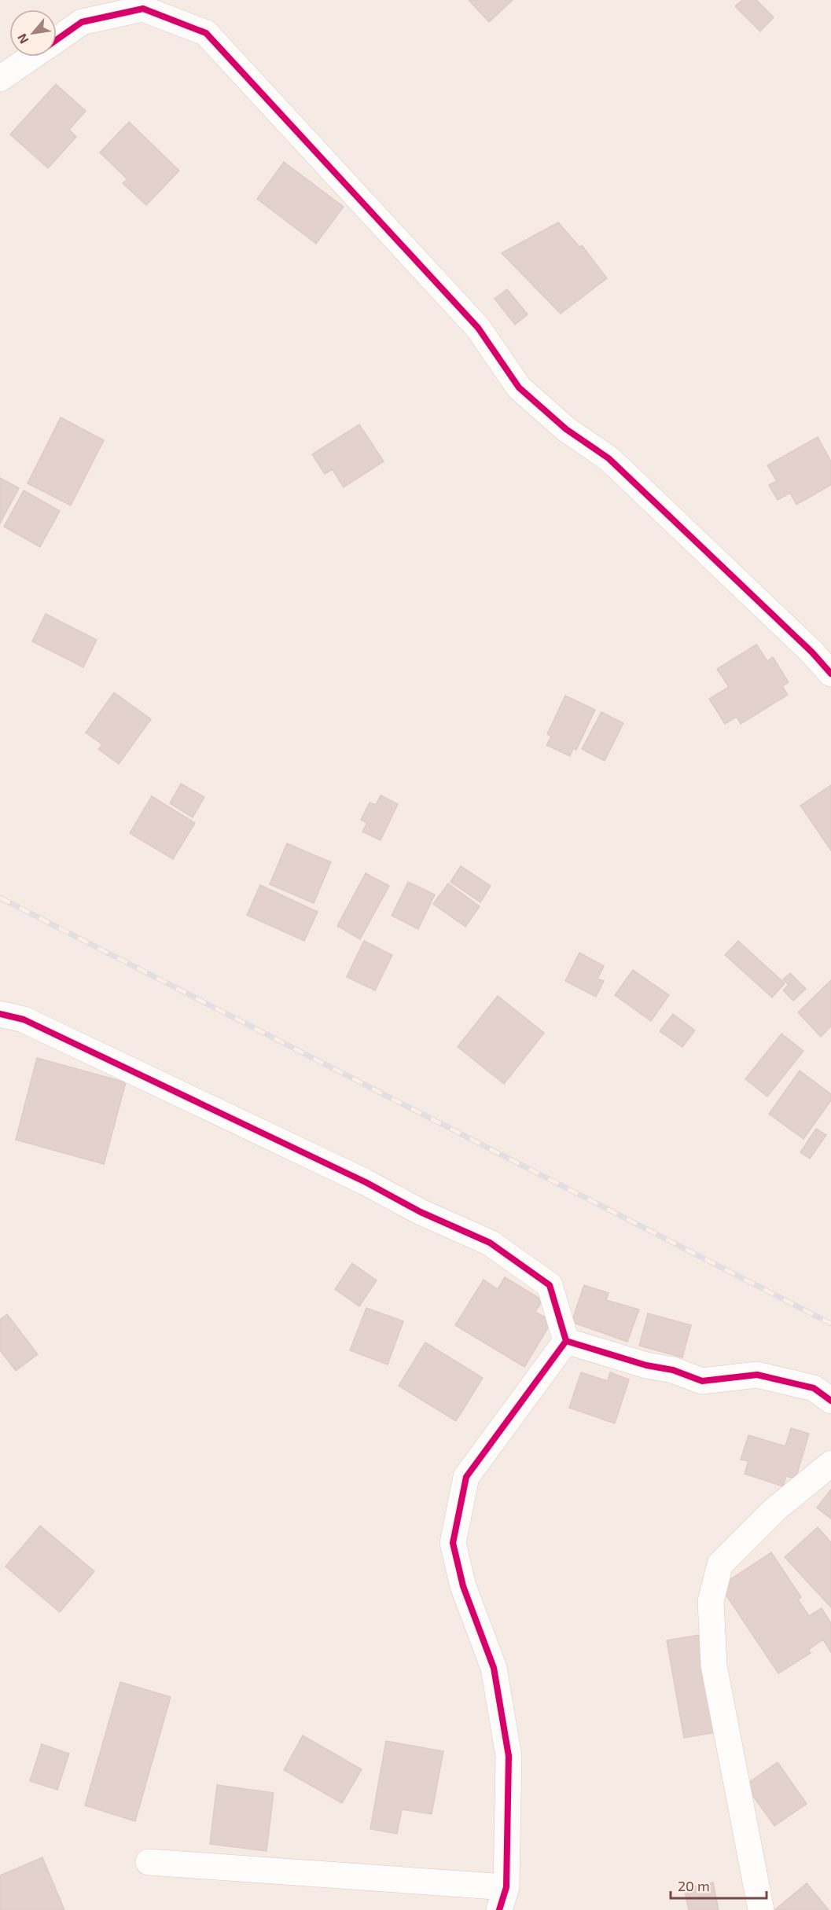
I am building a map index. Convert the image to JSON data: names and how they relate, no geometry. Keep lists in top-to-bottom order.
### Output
{
  "scale_bar": "20 m",
  "north": "bottom left"
}
